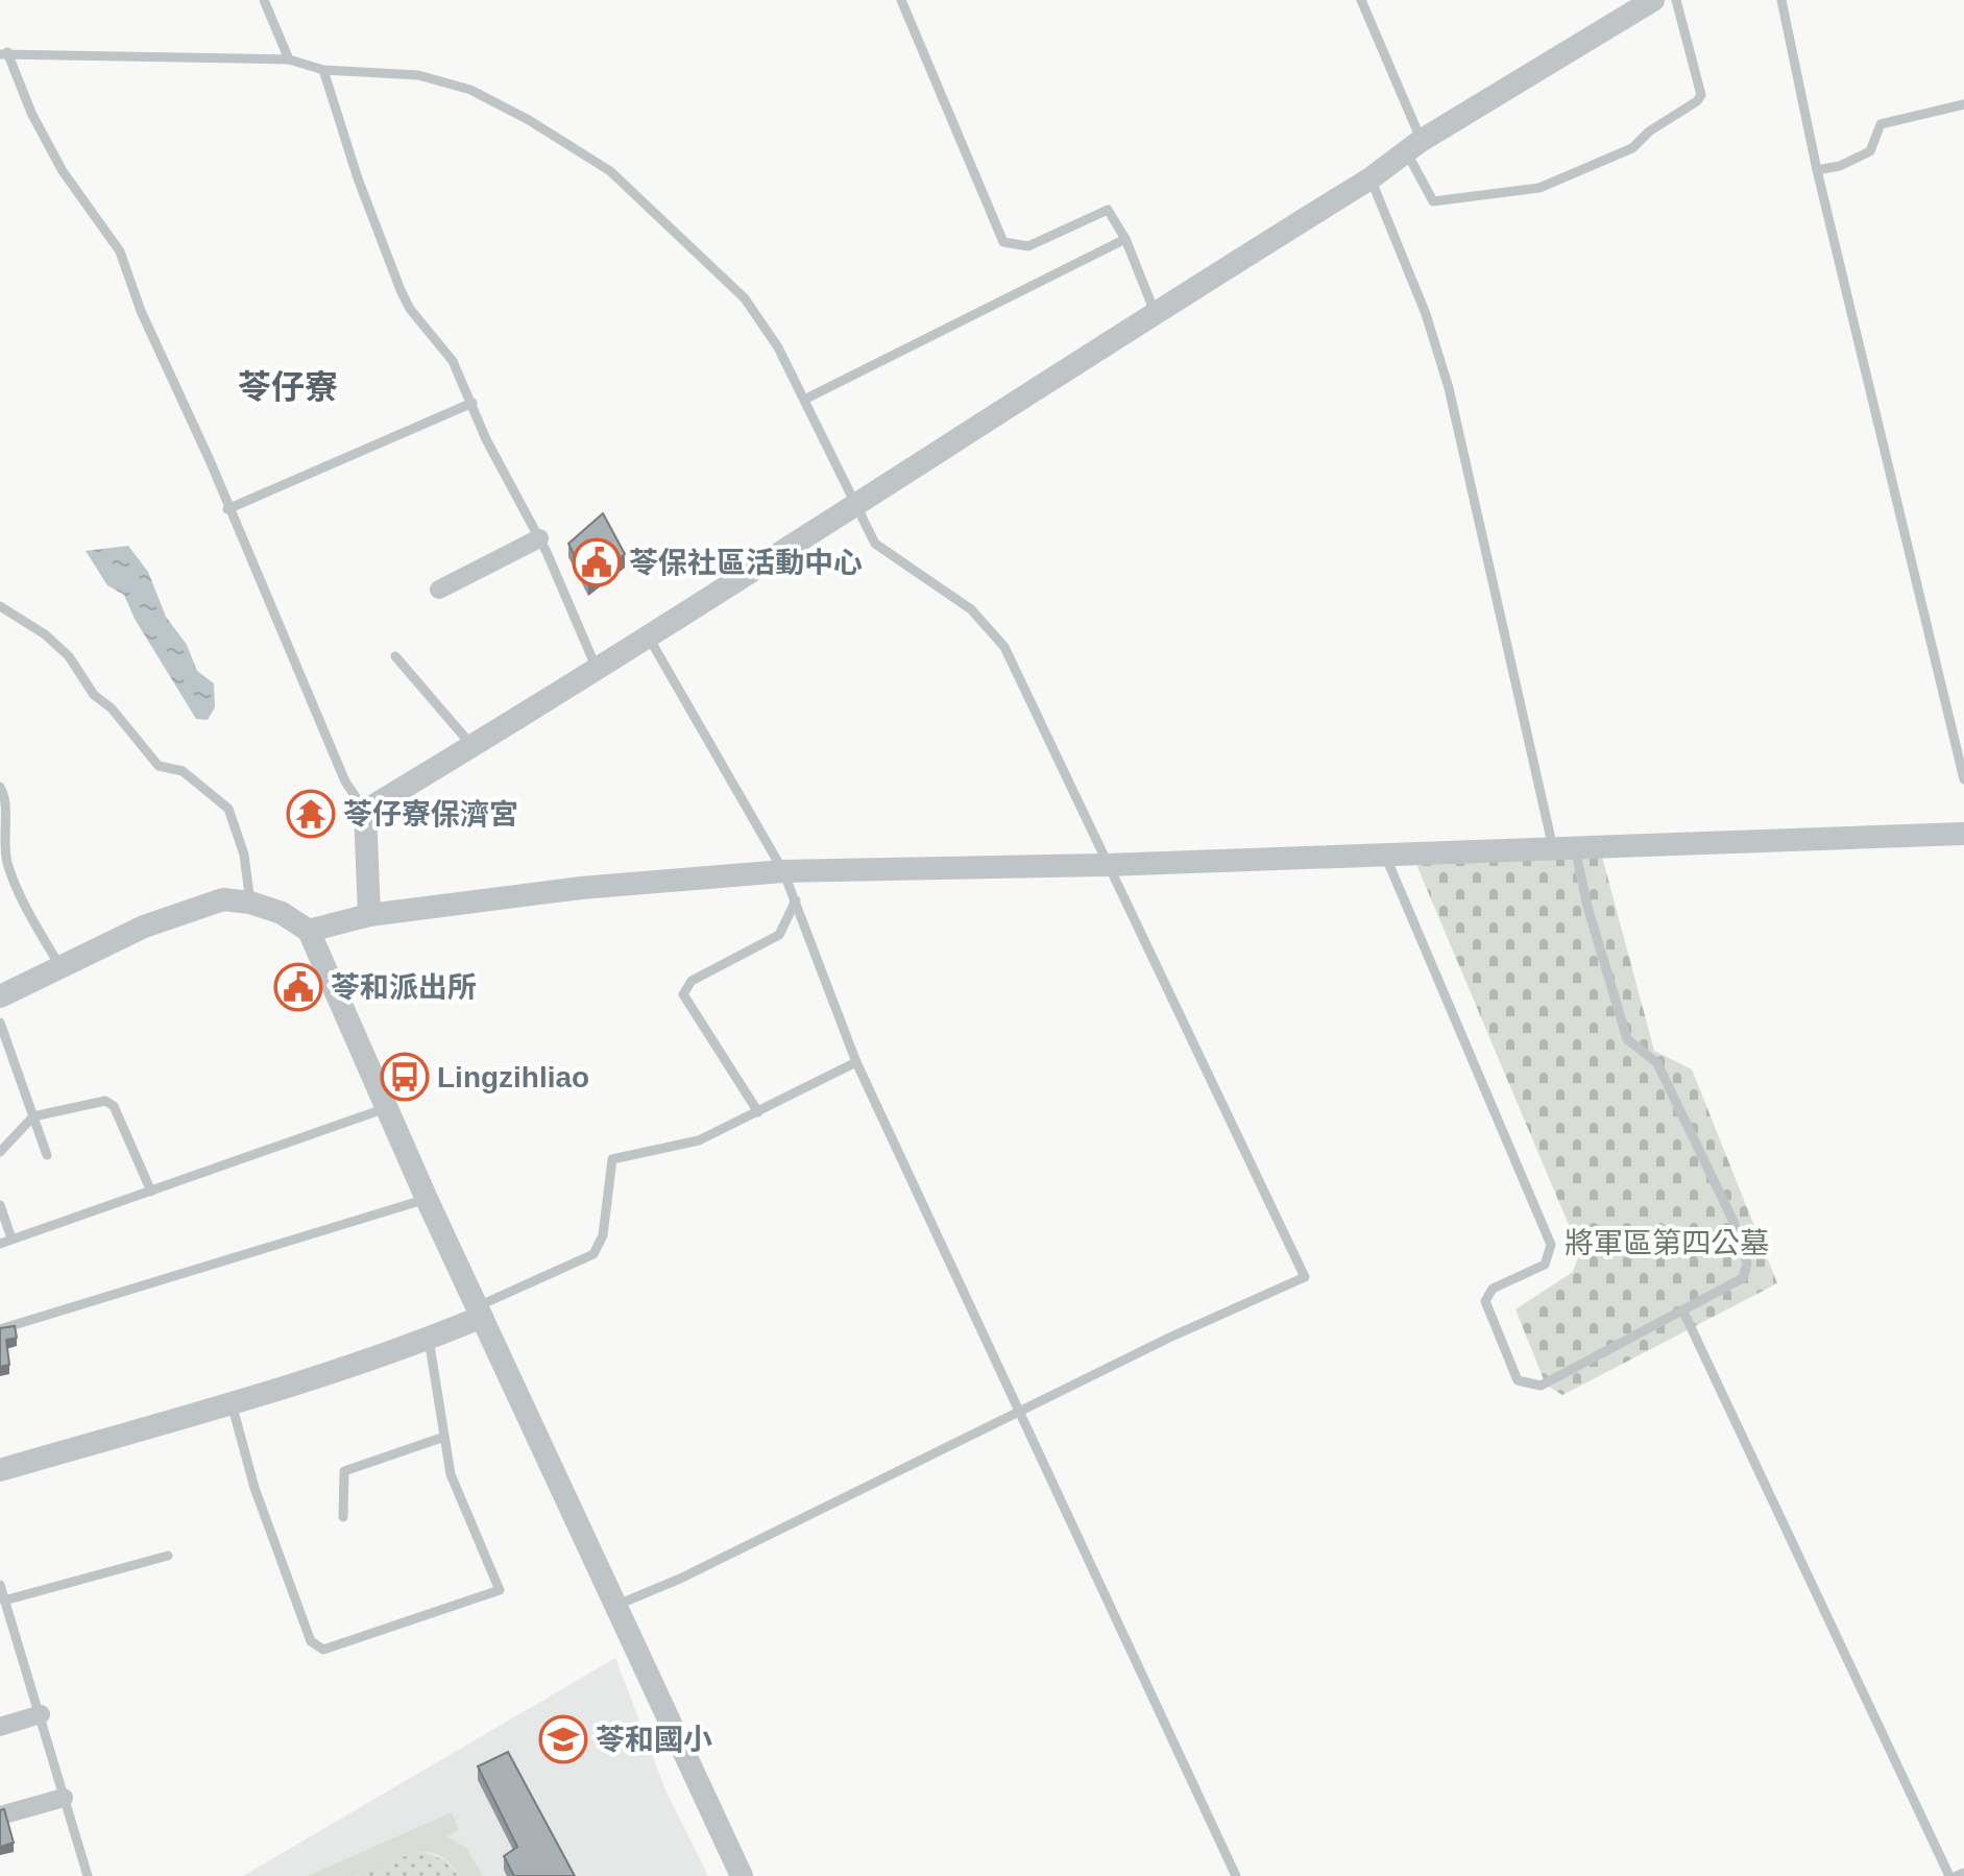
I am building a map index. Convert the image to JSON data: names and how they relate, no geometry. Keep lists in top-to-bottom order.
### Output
{
  "districts": ["苓仔寮"],
  "parks": ["將軍區第四公墓"],
  "places": {
    "public building": ["苓保社區活動中心", "苓和派出所"],
    "temple": ["苓仔寮保濟宮"],
    "bus stop": ["Lingzihliao"],
    "school or university": ["苓和國小"]
  }
}
